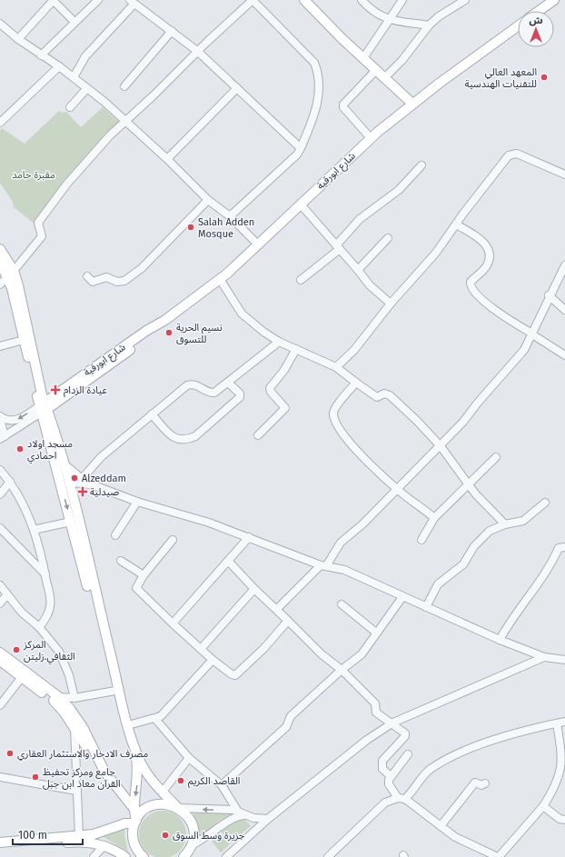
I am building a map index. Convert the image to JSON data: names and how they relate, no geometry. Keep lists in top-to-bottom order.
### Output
{
  "streets": {
    "main road": ["شارع ابورقية"]
  },
  "parks": ["مقبرة حامد"],
  "places": {
    "other": [
      "المعهد العالي للتقنيات الهندسية",
      "Salah Adden Mosque",
      "نسيم الحرية للتسوق",
      "مسجد اولاد احمادي",
      "Alzeddam",
      "المركز الثقافي.زليتن",
      "مصرف اﻻدخار واﻻستثمار العقاري",
      "جامع ومركز تحفيظ القرآن معاذ ابن جبل",
      "القاصد الكريم",
      "جزيرة وسط السوق"
    ],
    "health": ["عيادة الزدام", "صيدلية"]
  },
  "scale_bar": "100 m",
  "north": "top"
}
